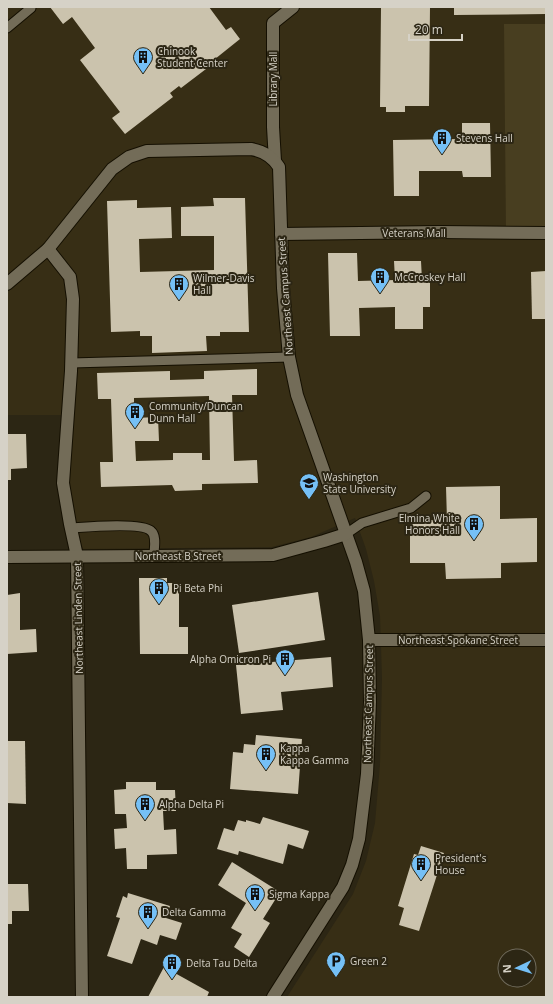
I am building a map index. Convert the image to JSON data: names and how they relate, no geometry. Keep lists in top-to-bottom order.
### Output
{
  "streets": {
    "street": [
      "Library Mall",
      "Veterans Mall",
      "Northeast Campus Street",
      "Northeast B Street",
      "Northeast Linden Street",
      "Northeast Spokane Street"
    ]
  },
  "crossings": [
    ["Library Mall", "Northeast Campus Street"],
    ["Veterans Mall", "Northeast Campus Street"],
    ["Northeast Campus Street", "Northeast B Street"],
    ["Northeast Campus Street", "Northeast Spokane Street"],
    ["Northeast B Street", "Northeast Linden Street"]
  ],
  "places": {
    "building": [
      "Chinook Student Center",
      "Stevens Hall",
      "McCroskey Hall",
      "Wilmer-Davis Hall",
      "Community/Duncan Dunn Hall",
      "Elmina White Honors Hall",
      "Pi Beta Phi",
      "Alpha Omicron Pi",
      "Kappa Kappa Gamma",
      "Alpha Delta Pi",
      "President's House",
      "Sigma Kappa",
      "Delta Gamma",
      "Delta Tau Delta"
    ],
    "school or university": ["Washington State University"],
    "parking": ["Green 2"]
  },
  "scale_bar": "20 m",
  "north": "left"
}
